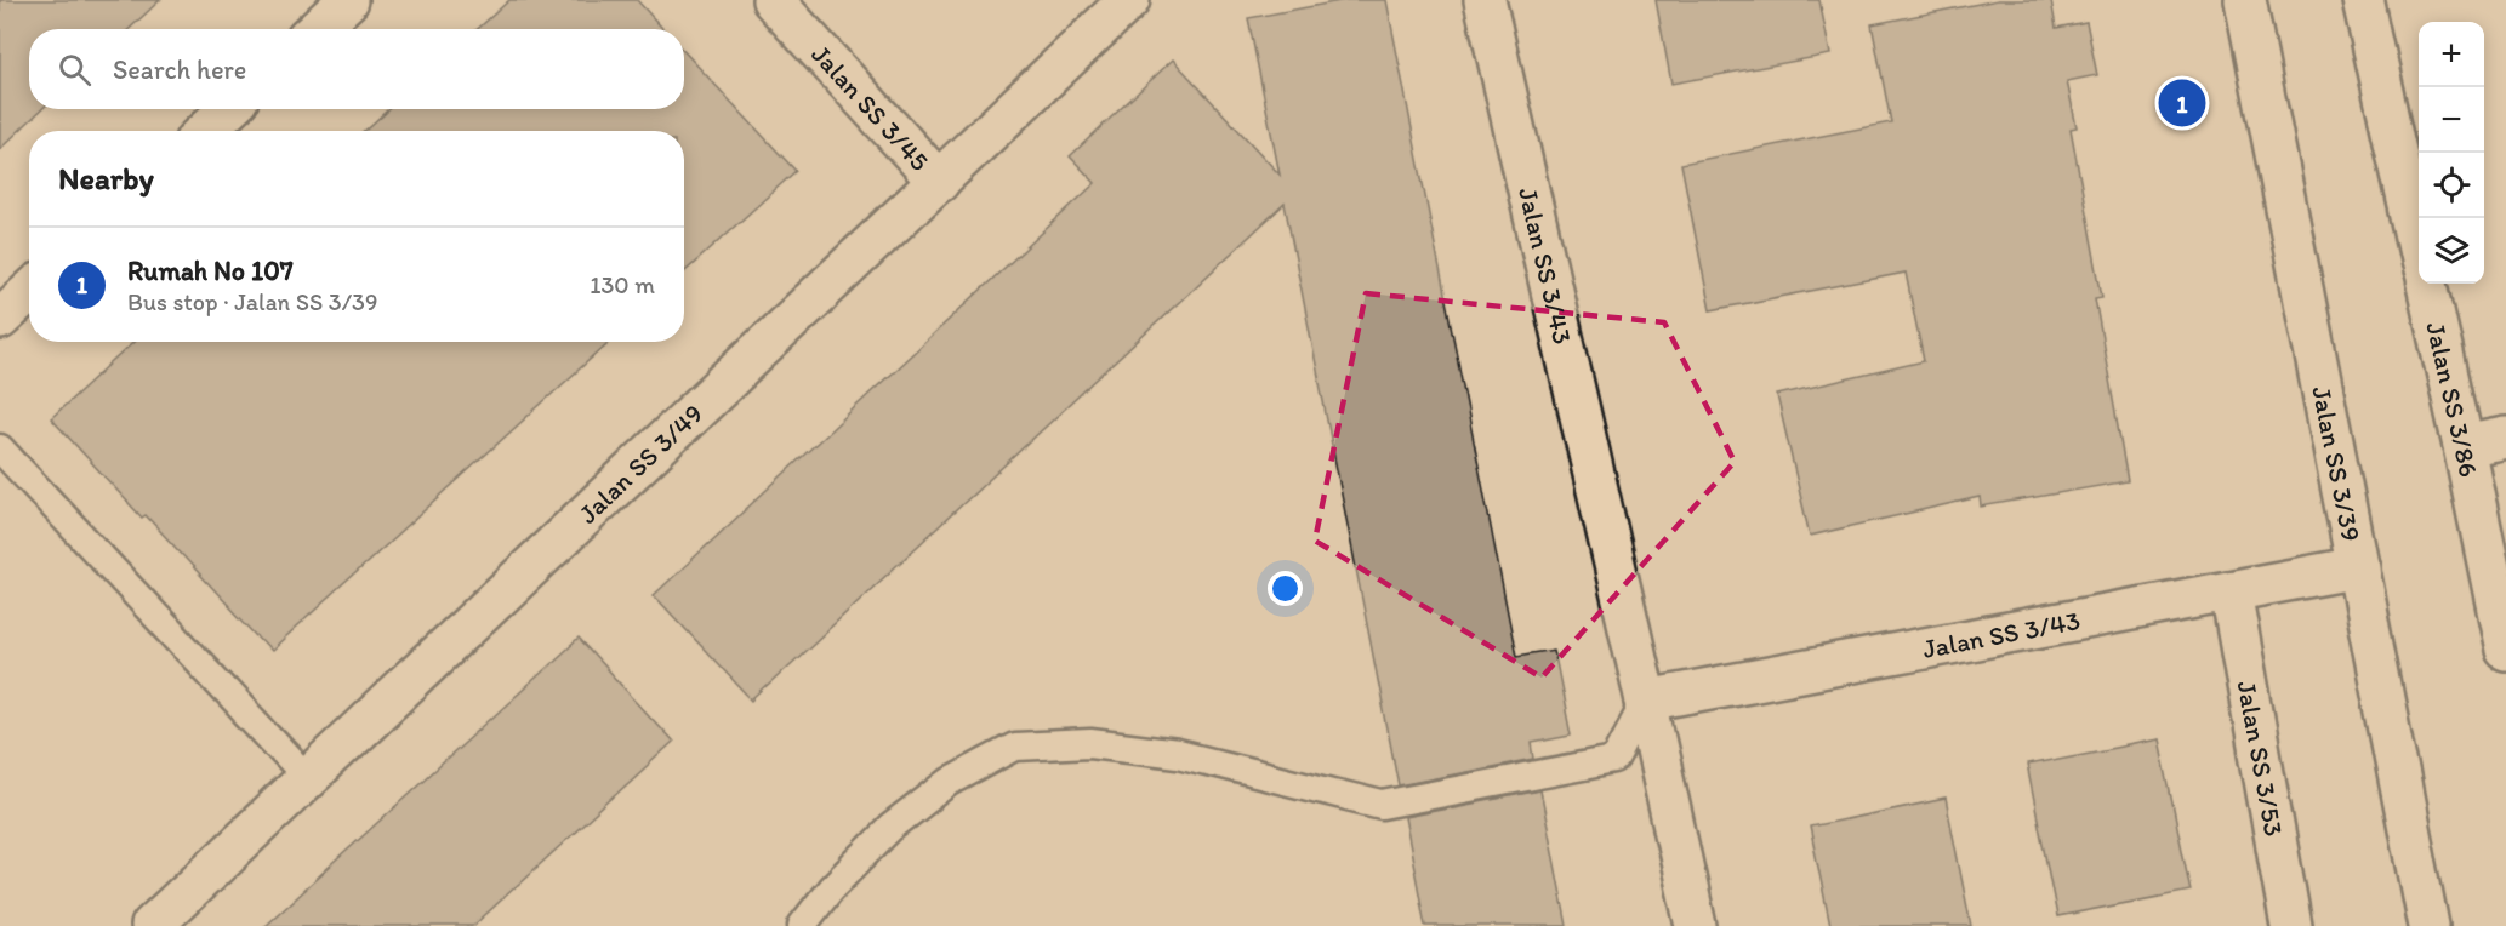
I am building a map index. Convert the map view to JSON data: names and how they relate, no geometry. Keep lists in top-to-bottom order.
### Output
{
  "streets": {
    "street": [
      "Jalan SS 3/45",
      "Jalan SS 3/43",
      "Jalan SS 3/86",
      "Jalan SS 3/49",
      "Jalan SS 3/39",
      "Jalan SS 3/53"
    ]
  },
  "crossings": [
    ["Jalan SS 3/45", "Jalan SS 3/49"],
    ["Jalan SS 3/43", "Jalan SS 3/39"],
    ["Jalan SS 3/43", "Jalan SS 3/53"]
  ],
  "page": {
    "map_buttons": ["+", "−"],
    "search": "Search here",
    "pins": "1",
    "heading": "Nearby",
    "list": [
      {
        "mark": "1",
        "name": "Rumah No 107",
        "note": "Bus stop · Jalan SS 3/39",
        "value": "130 m"
      }
    ]
  }
}
